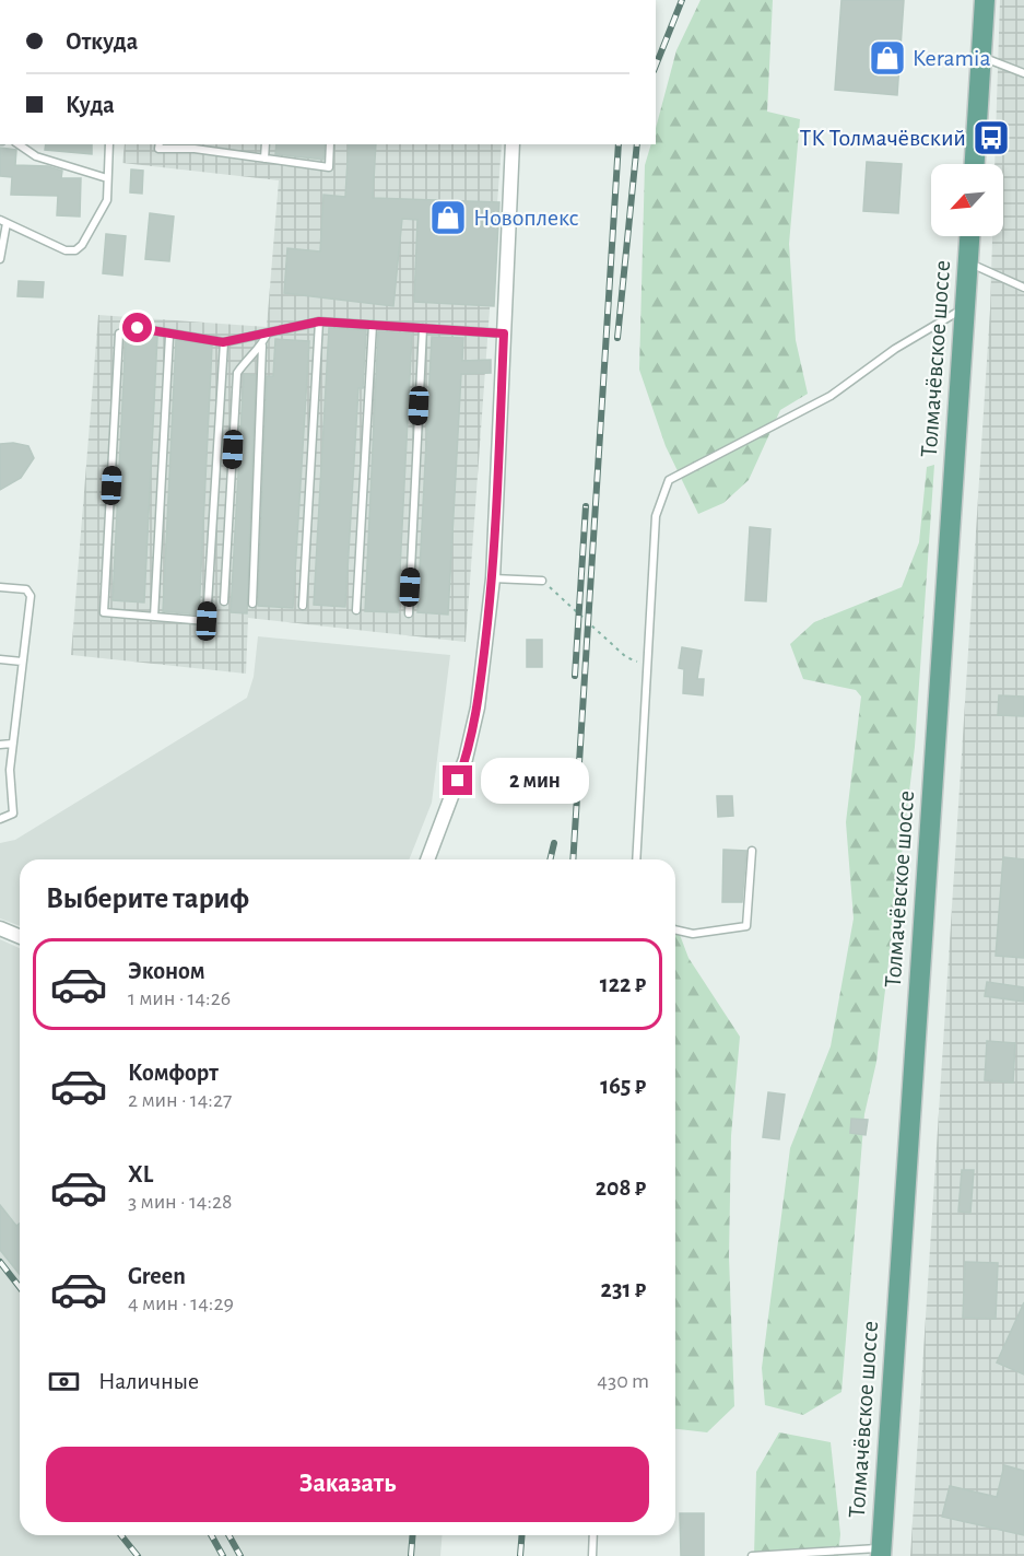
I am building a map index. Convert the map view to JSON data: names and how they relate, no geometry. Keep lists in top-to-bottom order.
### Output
{
  "streets": {
    "main road": ["Толмачёвское шоссе"]
  },
  "places": {
    "shop": ["Keramia", "Новоплекс"],
    "bus stop": ["ТК Толмачёвский"]
  },
  "north": "bottom left",
  "page": {
    "banner": ["Откуда", "Куда"],
    "bubble": "2 мин",
    "heading": "Выберите тариф",
    "list": [
      {
        "name": "Эконом",
        "note": "1 мин · 14:26",
        "value": "122 ₽"
      },
      {
        "name": "Комфорт",
        "note": "2 мин · 14:27",
        "value": "165 ₽"
      },
      {
        "name": "XL",
        "note": "3 мин · 14:28",
        "value": "208 ₽"
      },
      {
        "name": "Green",
        "note": "4 мин · 14:29",
        "value": "231 ₽"
      }
    ],
    "pay": ["Наличные", "430 m"],
    "buttons": "Заказать"
  }
}
